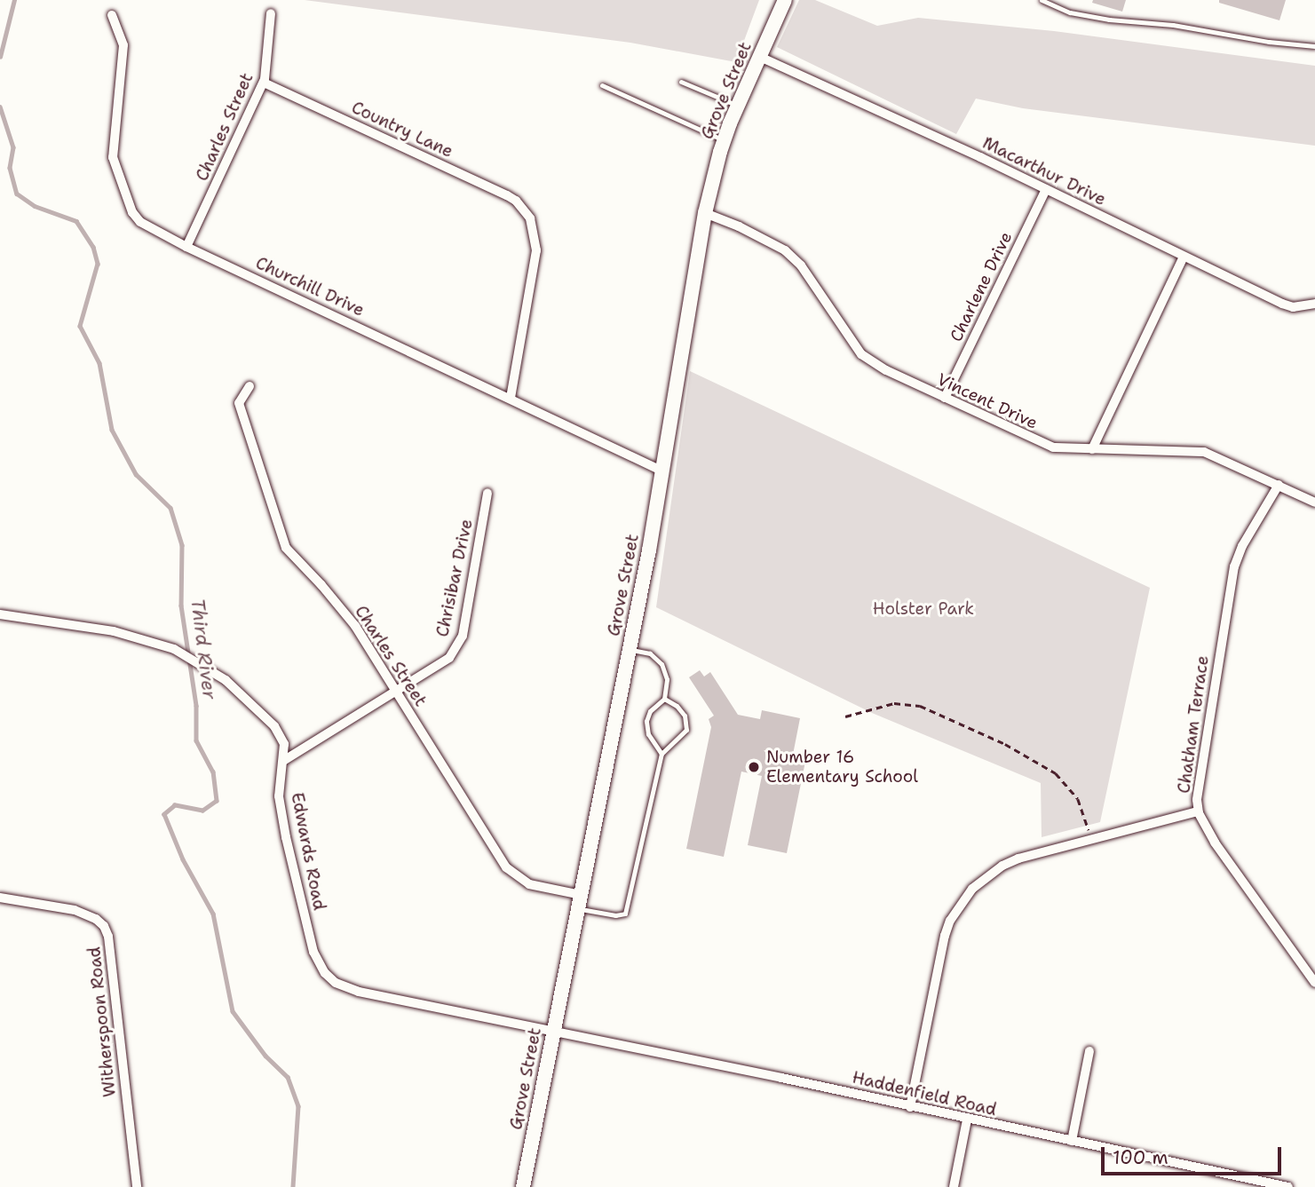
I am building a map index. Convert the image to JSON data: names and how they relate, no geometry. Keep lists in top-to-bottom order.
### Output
{
  "streets": {
    "street": [
      "Grove Street",
      "Charles Street",
      "Country Lane",
      "Macarthur Drive",
      "Churchill Drive",
      "Charlene Drive",
      "Vincent Drive",
      "Chrisibar Drive",
      "Chatham Terrace",
      "Edwards Road",
      "Witherspoon Road",
      "Haddenfield Road"
    ]
  },
  "crossings": [
    ["Grove Street", "Charles Street"],
    ["Grove Street", "Macarthur Drive"],
    ["Grove Street", "Churchill Drive"],
    ["Grove Street", "Vincent Drive"],
    ["Grove Street", "Edwards Road"],
    ["Grove Street", "Haddenfield Road"],
    ["Charles Street", "Country Lane"],
    ["Charles Street", "Churchill Drive"],
    ["Charles Street", "Chrisibar Drive"],
    ["Country Lane", "Churchill Drive"],
    ["Macarthur Drive", "Charlene Drive"],
    ["Charlene Drive", "Vincent Drive"],
    ["Vincent Drive", "Chatham Terrace"],
    ["Chrisibar Drive", "Edwards Road"],
    ["Edwards Road", "Haddenfield Road"]
  ],
  "water": ["Third River"],
  "parks": ["Holster Park"],
  "places": ["Number 16 Elementary School"],
  "scale_bar": "100 m"
}
